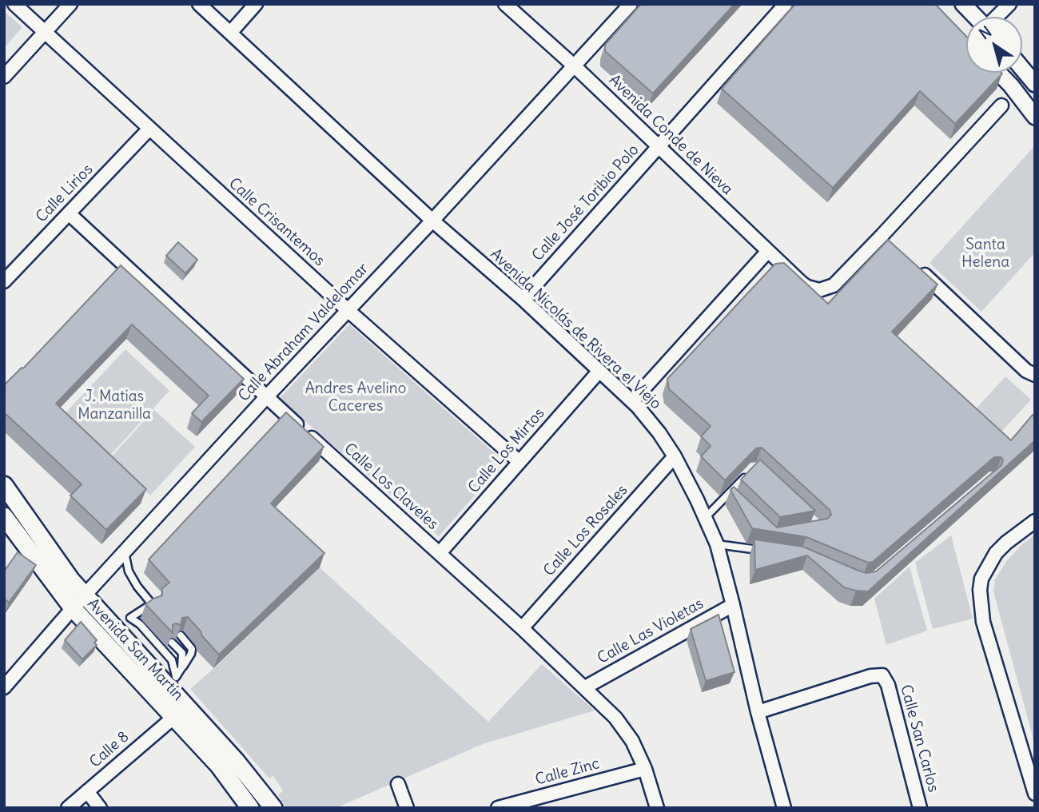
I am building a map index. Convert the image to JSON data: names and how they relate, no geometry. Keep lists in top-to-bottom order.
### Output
{
  "streets": {
    "main road": ["Avenida San Martín"],
    "street": [
      "Avenida Conde de Nieva",
      "Calle Lirios",
      "Calle José Toribio Polo",
      "Calle Crisantemos",
      "Avenida Nicolás de Rivera el Viejo",
      "Calle Abraham Valdelomar",
      "Calle Los Mirtos",
      "Calle Los Claveles",
      "Calle Los Rosales",
      "Calle Las Violetas",
      "Calle San Carlos",
      "Calle 8",
      "Calle Zinc"
    ]
  },
  "crossings": [
    ["Avenida Conde de Nieva", "Calle José Toribio Polo"],
    ["Avenida Conde de Nieva", "Calle Abraham Valdelomar"],
    ["Calle Lirios", "Calle Crisantemos"],
    ["Calle Lirios", "Calle Los Claveles"],
    ["Calle José Toribio Polo", "Avenida Nicolás de Rivera el Viejo"],
    ["Calle Crisantemos", "Calle Abraham Valdelomar"],
    ["Calle Crisantemos", "Calle Los Mirtos"],
    ["Avenida Nicolás de Rivera el Viejo", "Calle Abraham Valdelomar"],
    ["Avenida Nicolás de Rivera el Viejo", "Calle Los Mirtos"],
    ["Avenida Nicolás de Rivera el Viejo", "Calle Los Rosales"],
    ["Avenida Nicolás de Rivera el Viejo", "Calle Las Violetas"],
    ["Avenida Nicolás de Rivera el Viejo", "Calle San Carlos"],
    ["Calle Abraham Valdelomar", "Calle Los Claveles"],
    ["Calle Abraham Valdelomar", "Avenida San Martín"],
    ["Calle Los Mirtos", "Calle Los Claveles"],
    ["Calle Los Claveles", "Calle Los Rosales"],
    ["Calle Los Claveles", "Calle Las Violetas"],
    ["Calle Los Claveles", "Calle Zinc"],
    ["Avenida San Martín", "Calle 8"]
  ],
  "parks": ["Santa Helena", "Andres Avelino Caceres", "J. Matias Manzanilla"],
  "north": "top left"
}
